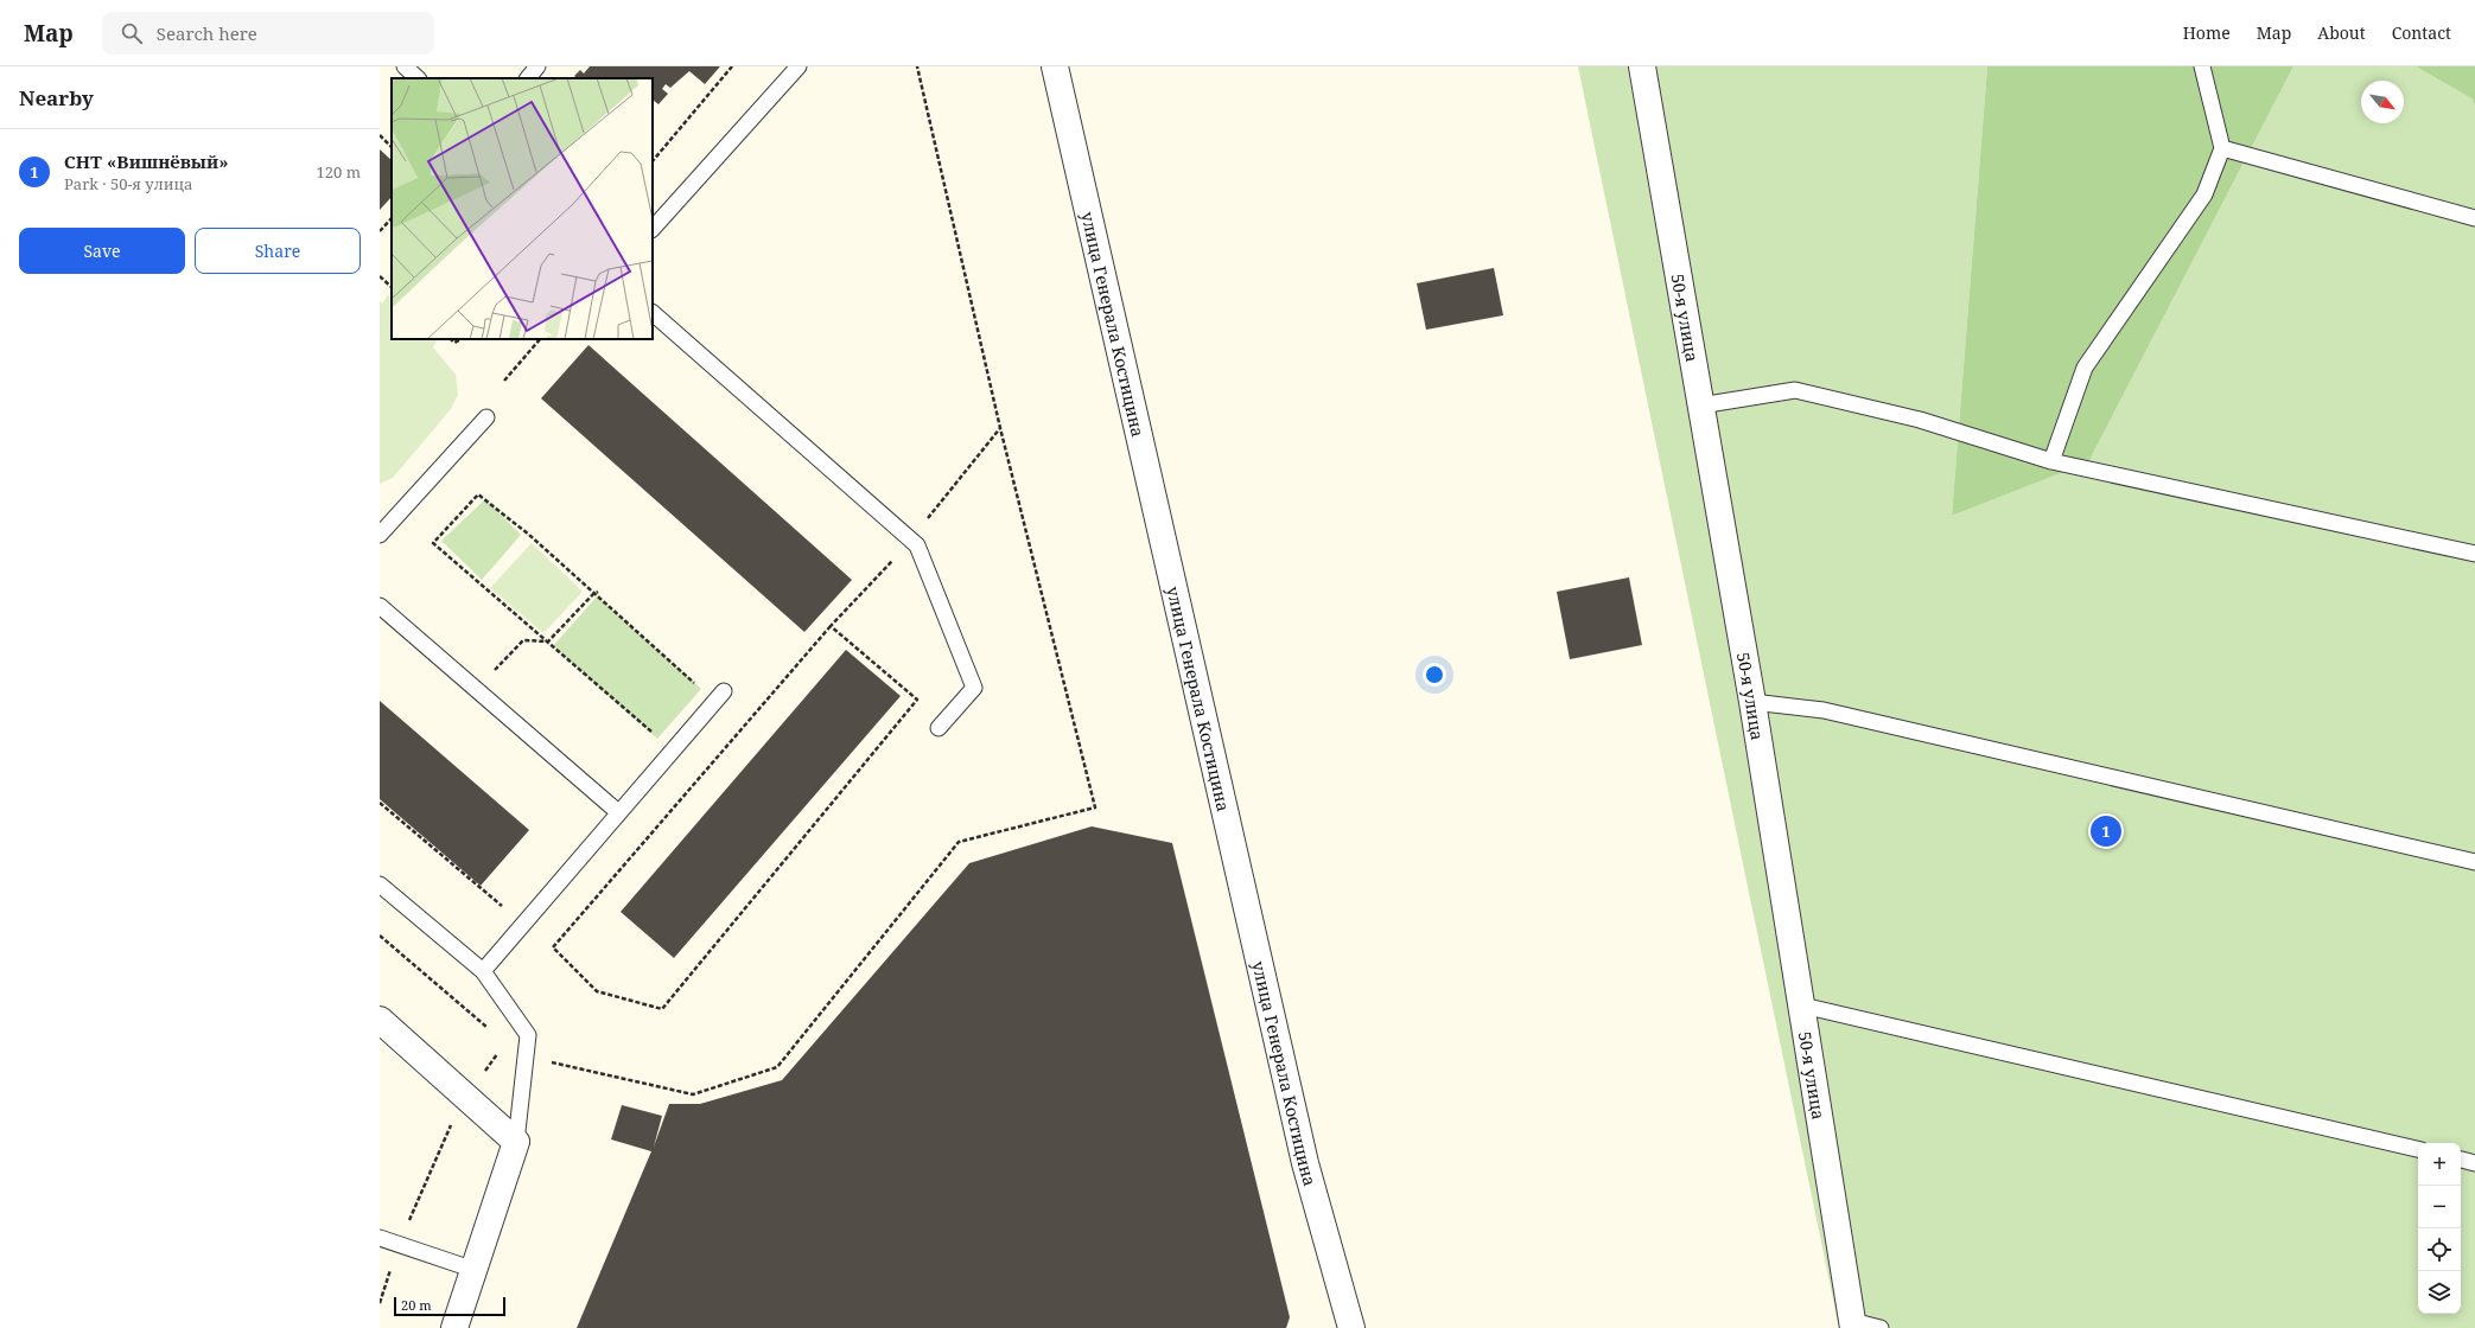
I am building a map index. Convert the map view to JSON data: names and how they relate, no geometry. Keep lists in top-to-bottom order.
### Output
{
  "streets": {
    "street": ["50-я улица", "улица Генерала Костицина"]
  },
  "scale_bar": "20 m",
  "north": "bottom right",
  "page": {
    "header": "Map",
    "search": "Search here",
    "nav": [
      "Home",
      "Map",
      "About",
      "Contact"
    ],
    "heading": "Nearby",
    "list": [
      {
        "mark": "1",
        "name": "СНТ «Вишнёвый»",
        "note": "Park · 50-я улица",
        "value": "120 m"
      }
    ],
    "buttons": ["Save", "Share"],
    "pins": "1",
    "map_buttons": ["+", "−"],
    "scale": "20 m"
  }
}
